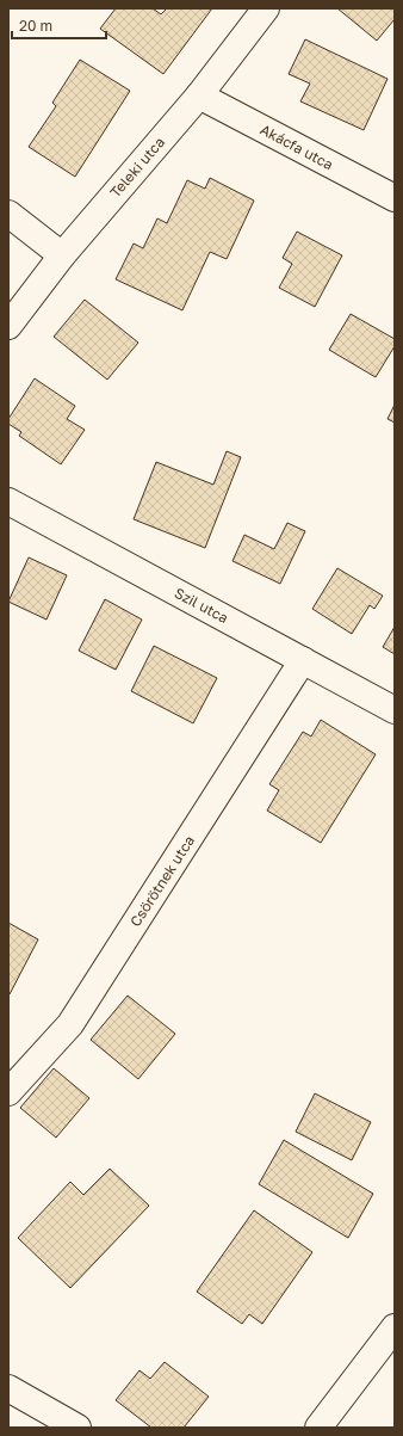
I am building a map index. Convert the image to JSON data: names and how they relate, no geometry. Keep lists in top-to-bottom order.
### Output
{
  "streets": {
    "street": [
      "Akácfa utca",
      "Teleki utca",
      "Szil utca",
      "Csörötnek utca"
    ]
  },
  "crossings": [
    ["Akácfa utca", "Teleki utca"],
    ["Szil utca", "Csörötnek utca"]
  ],
  "scale_bar": "20 m"
}
